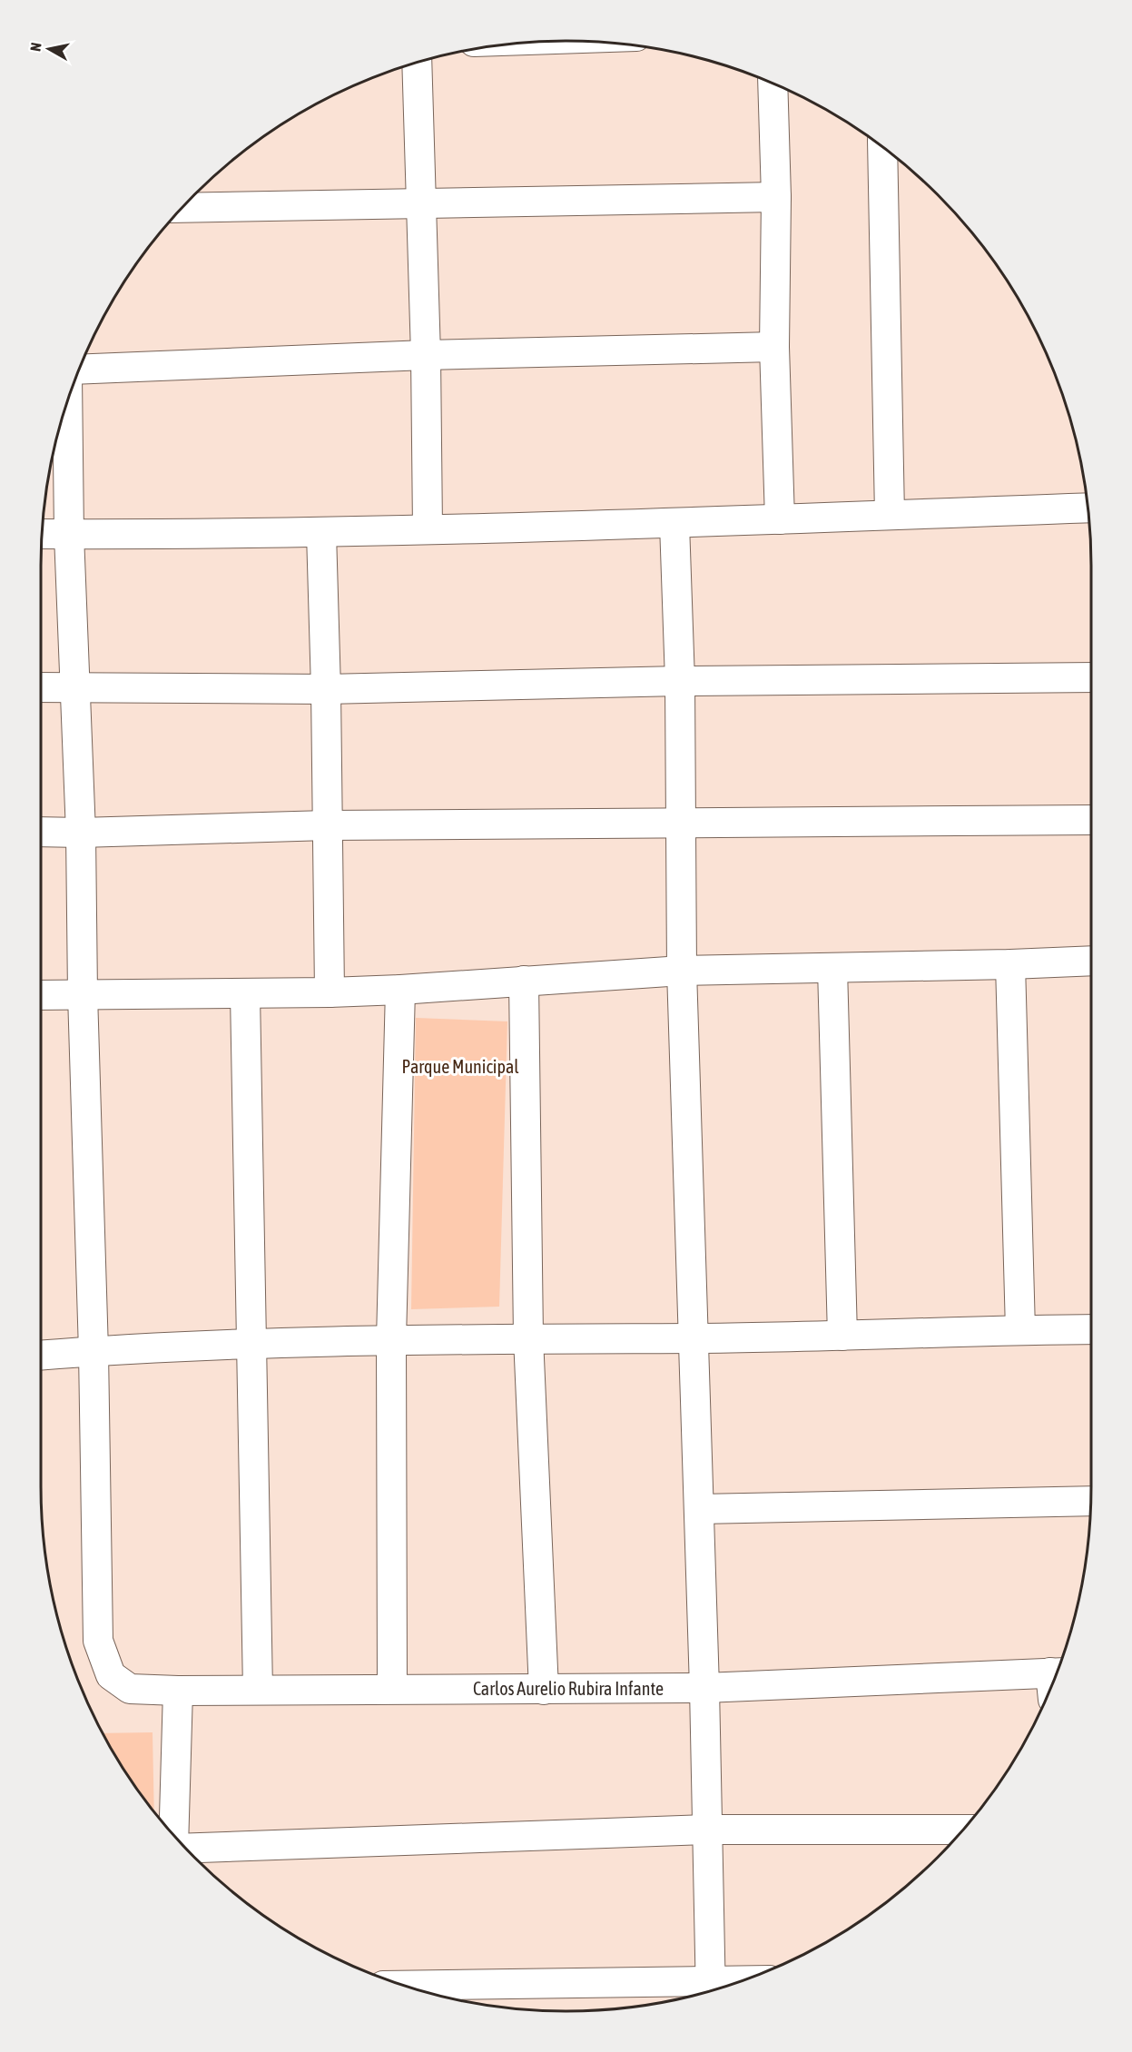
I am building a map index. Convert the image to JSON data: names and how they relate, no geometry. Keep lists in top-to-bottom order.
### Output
{
  "streets": {
    "street": ["Carlos Aurelio Rubira Infante"]
  },
  "parks": ["Parque Municipal"],
  "north": "left"
}
